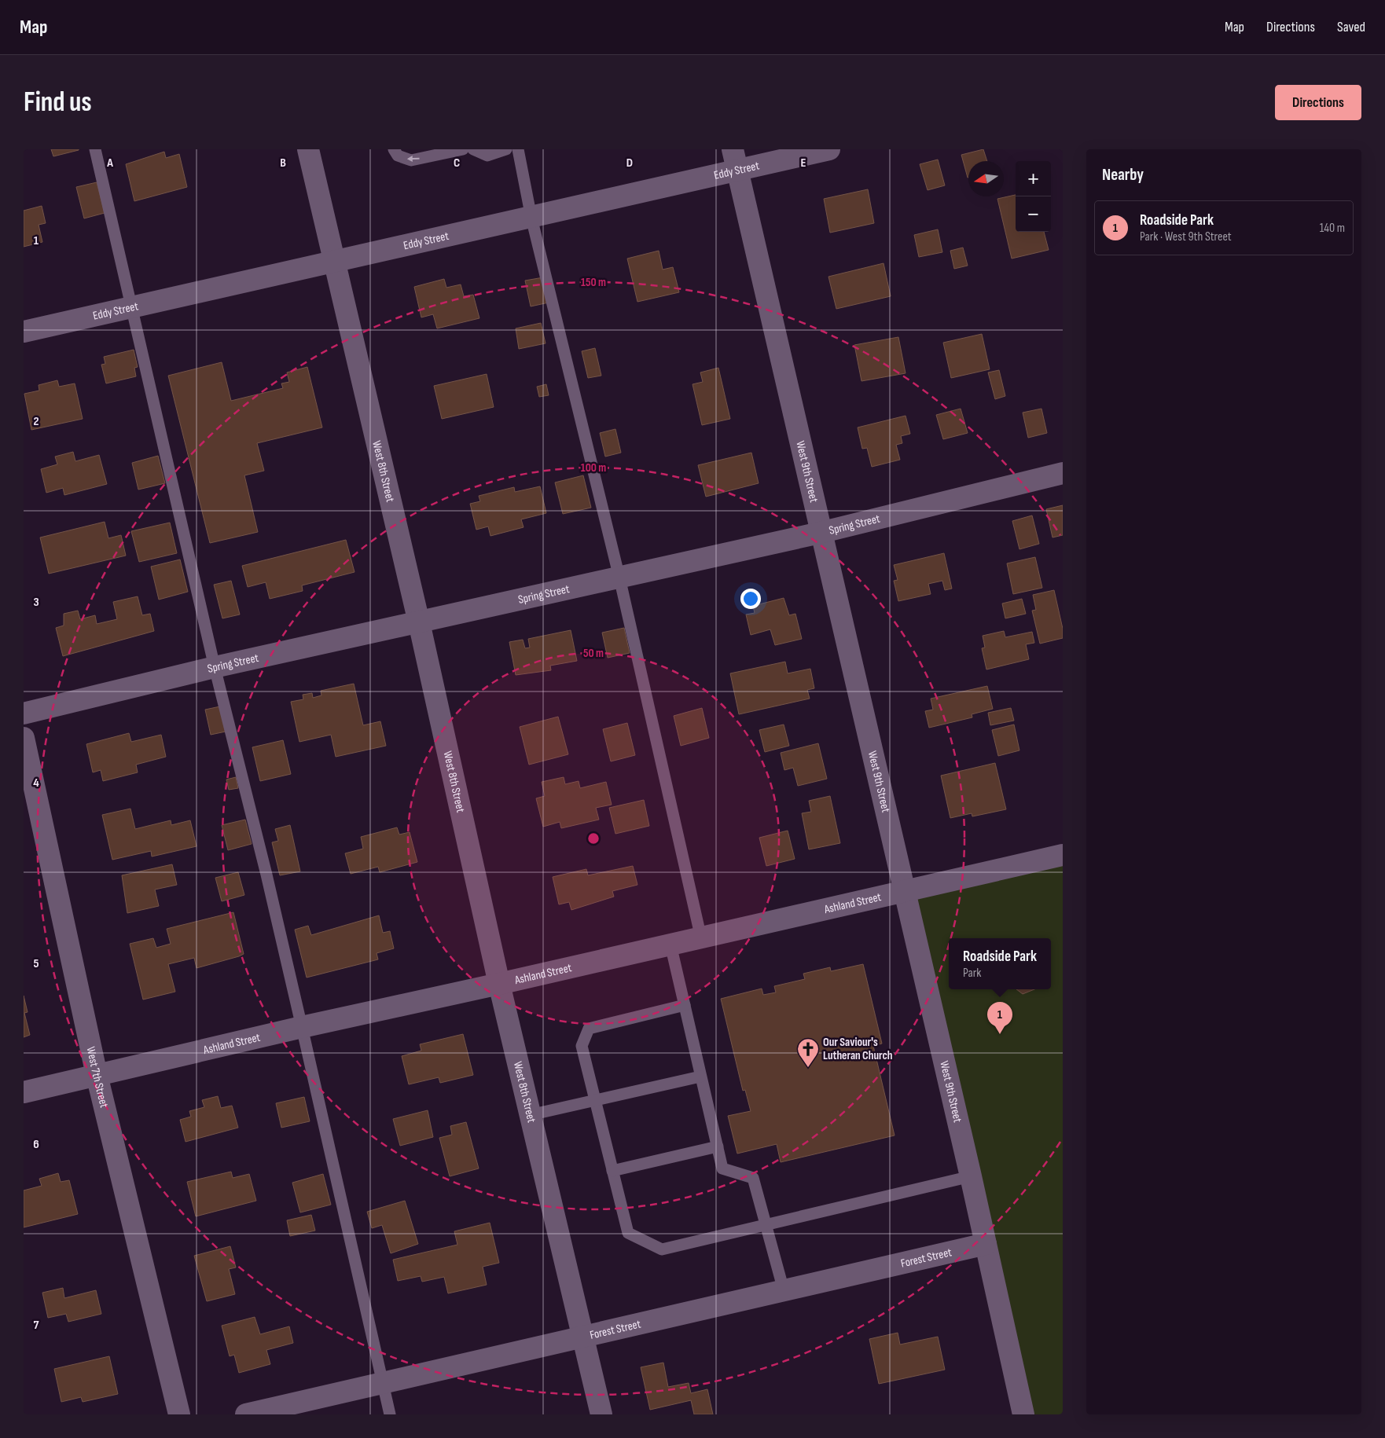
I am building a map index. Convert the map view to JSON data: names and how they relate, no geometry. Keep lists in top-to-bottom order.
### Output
{
  "streets": {
    "street": [
      "Eddy Street",
      "West 8th Street",
      "West 9th Street",
      "Spring Street",
      "Ashland Street",
      "West 7th Street",
      "Forest Street"
    ]
  },
  "crossings": [
    ["Eddy Street", "West 8th Street"],
    ["Eddy Street", "West 9th Street"],
    ["West 8th Street", "Spring Street"],
    ["West 8th Street", "Ashland Street"],
    ["West 8th Street", "Forest Street"],
    ["West 9th Street", "Spring Street"],
    ["West 9th Street", "Ashland Street"],
    ["West 9th Street", "Forest Street"],
    ["Ashland Street", "West 7th Street"]
  ],
  "places": {
    "church": ["Our Saviour's Lutheran Church"]
  },
  "north": "left",
  "page": {
    "header": "Map",
    "nav": ["Map", "Directions", "Saved"],
    "buttons": "Directions",
    "title": "Find us",
    "heading": "Nearby",
    "map_buttons": ["+", "−"],
    "list": [
      {
        "mark": "1",
        "name": "Roadside Park",
        "note": "Park · West 9th Street",
        "value": "140 m"
      }
    ],
    "popup": ["Roadside Park", "Park"],
    "pins": "1"
  },
  "grid": {
    "columns": [
      "A",
      "B",
      "C",
      "D",
      "E"
    ],
    "rows": [
      "1",
      "2",
      "3",
      "4",
      "5",
      "6",
      "7"
    ]
  },
  "rings": ["150 m", "100 m", "50 m"]
}
